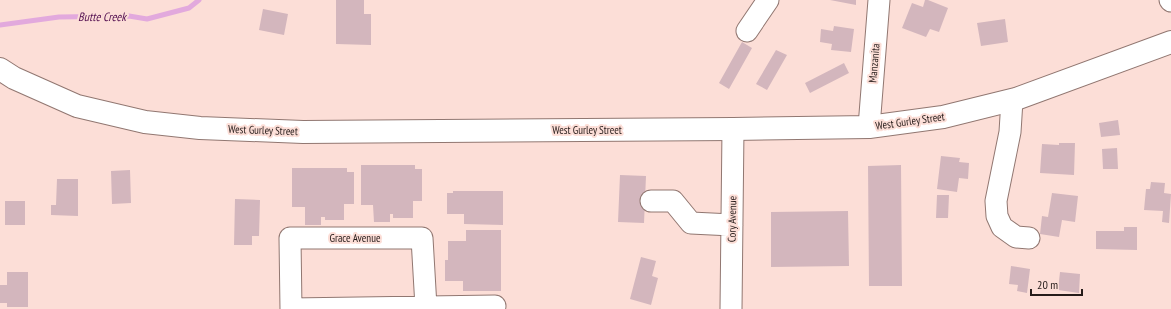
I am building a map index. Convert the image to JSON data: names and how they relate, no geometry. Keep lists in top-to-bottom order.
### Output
{
  "streets": {
    "main road": ["West Gurley Street"],
    "street": ["Manzanita", "Cory Avenue", "Grace Avenue"]
  },
  "crossings": [
    ["Manzanita", "West Gurley Street"],
    ["West Gurley Street", "Cory Avenue"]
  ],
  "water": ["Butte Creek"],
  "scale_bar": "20 m"
}
